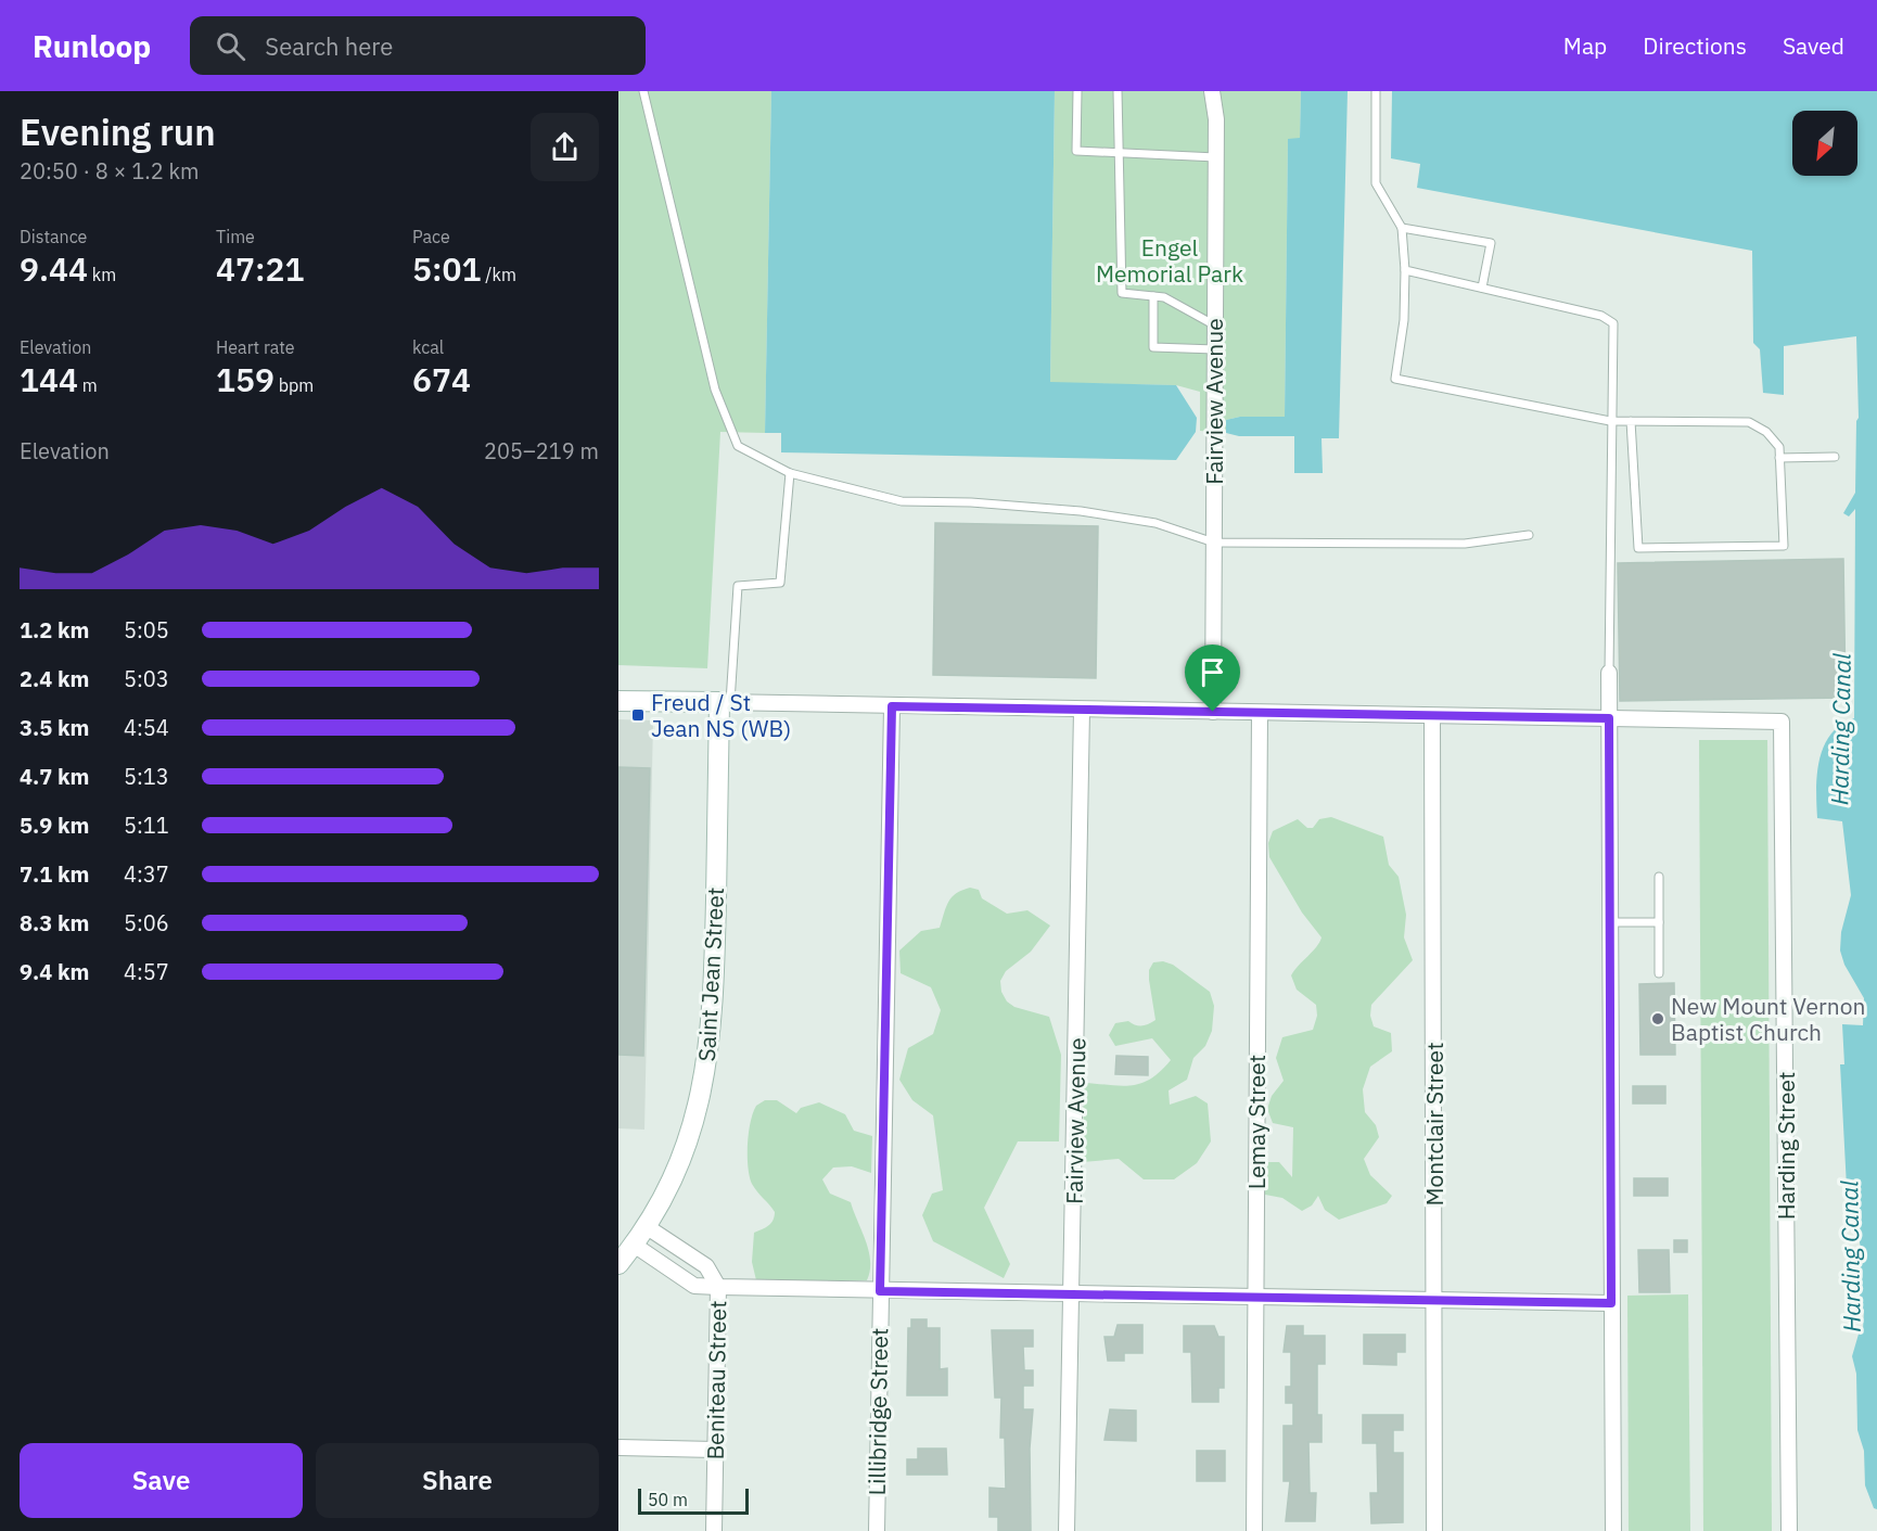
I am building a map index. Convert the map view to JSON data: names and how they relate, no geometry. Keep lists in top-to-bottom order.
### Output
{
  "streets": {
    "street": [
      "Fairview Avenue",
      "Saint Jean Street",
      "Lemay Street",
      "Montclair Street",
      "Harding Street",
      "Beniteau Street",
      "Lillibridge Street"
    ]
  },
  "crossings": [
    ["Saint Jean Street", "Beniteau Street"]
  ],
  "water": ["Harding Canal"],
  "parks": ["Engel Memorial Park"],
  "places": {
    "transit": ["Freud / St Jean NS (WB)"],
    "other": ["New Mount Vernon Baptist Church"]
  },
  "scale_bar": "50 m",
  "north": "bottom left",
  "page": {
    "header": "Runloop",
    "search": "Search here",
    "nav": ["Map", "Directions", "Saved"],
    "heading": ["Evening run", "20:50 · 8 × 1.2 km"],
    "stats": [
      ["Distance", "9.44 km"],
      ["Time", "47:21"],
      ["Pace", "5:01 /km"],
      ["Elevation", "144 m"],
      ["Heart rate", "159 bpm"],
      ["kcal", "674"]
    ],
    "chart": ["Elevation", "205–219 m"],
    "list": [
      {
        "name": "1.2 km",
        "note": "5:05"
      },
      {
        "name": "2.4 km",
        "note": "5:03"
      },
      {
        "name": "3.5 km",
        "note": "4:54"
      },
      {
        "name": "4.7 km",
        "note": "5:13"
      },
      {
        "name": "5.9 km",
        "note": "5:11"
      },
      {
        "name": "7.1 km",
        "note": "4:37"
      },
      {
        "name": "8.3 km",
        "note": "5:06"
      },
      {
        "name": "9.4 km",
        "note": "4:57"
      }
    ],
    "buttons": ["Save", "Share"],
    "scale": "50 m"
  }
}
